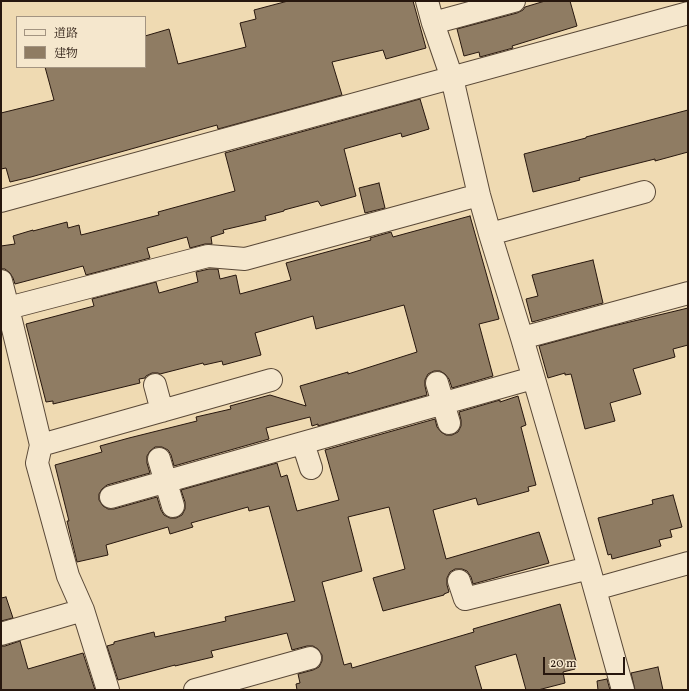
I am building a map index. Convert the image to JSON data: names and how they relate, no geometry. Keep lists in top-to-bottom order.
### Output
{
  "legend": ["道路", "建物"],
  "scale_bar": "20 m"
}
